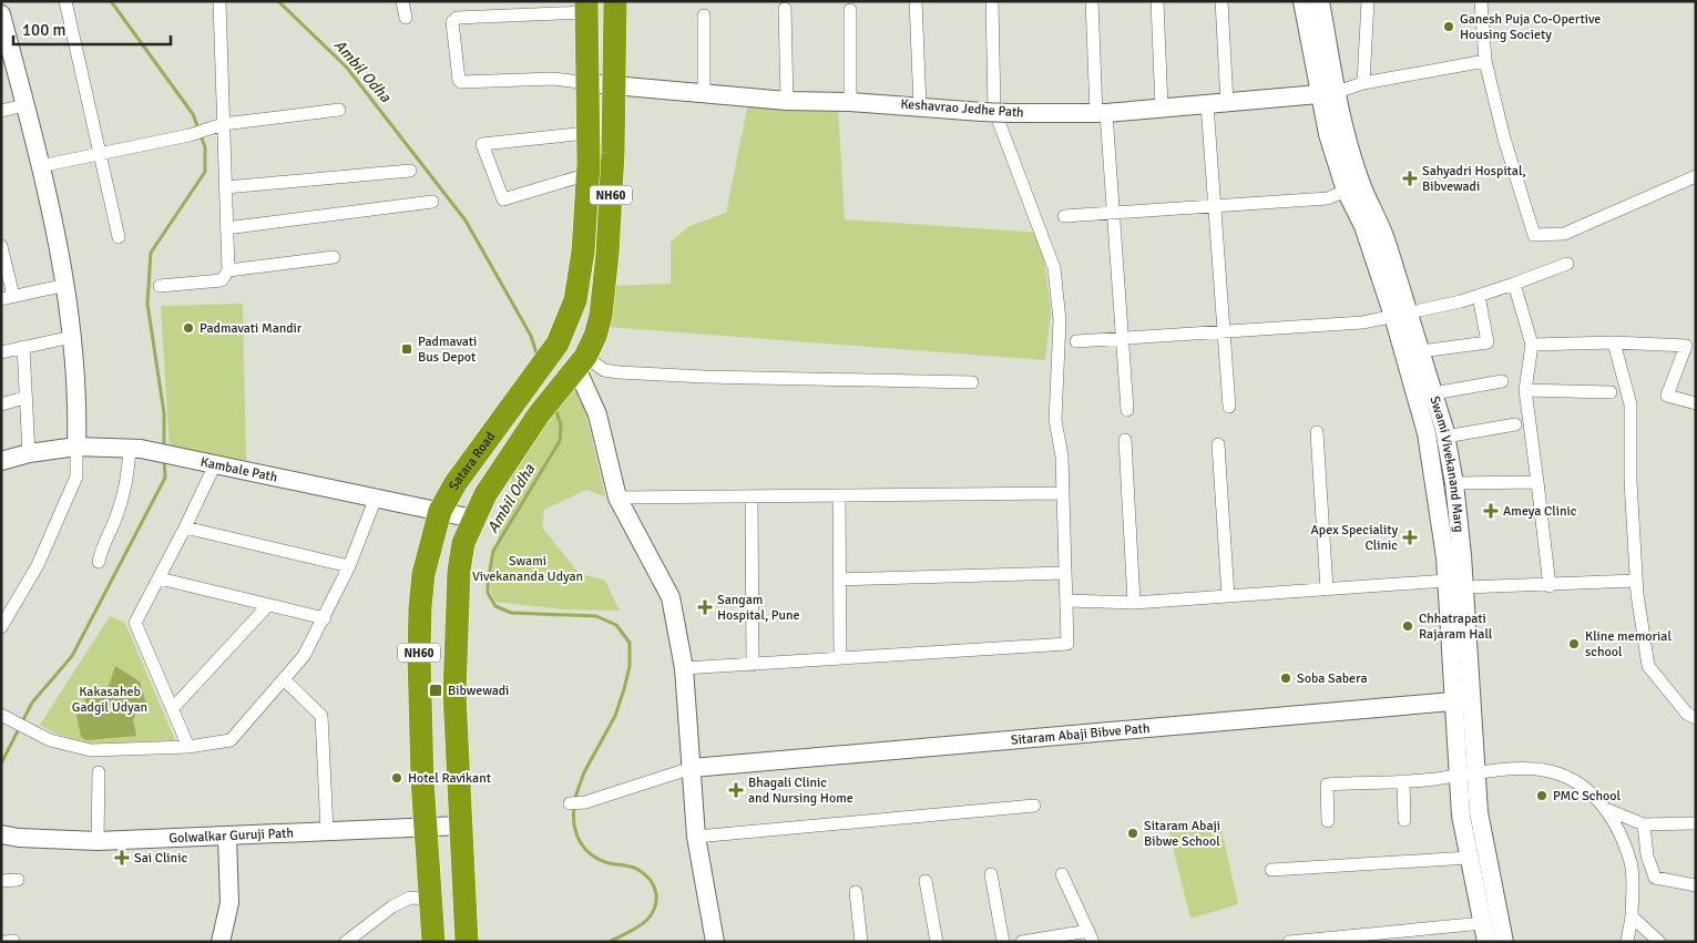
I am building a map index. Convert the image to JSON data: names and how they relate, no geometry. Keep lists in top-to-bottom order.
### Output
{
  "streets": {
    "highway": ["NH60", "Satara Road"],
    "street": [
      "Keshavrao Jedhe Path",
      "Swami Vivekanand Marg",
      "Kambale Path",
      "Sitaram Abaji Bibve Path",
      "Golwalkar Guruji Path"
    ]
  },
  "crossings": [
    ["Keshavrao Jedhe Path", "Satara Road"],
    ["Keshavrao Jedhe Path", "Swami Vivekanand Marg"],
    ["Satara Road", "Kambale Path"],
    ["Satara Road", "Golwalkar Guruji Path"],
    ["Swami Vivekanand Marg", "Sitaram Abaji Bibve Path"]
  ],
  "water": ["Ambil Odha"],
  "parks": ["Swami Vivekananda Udyan", "Kakasaheb Gadgil Udyan"],
  "places": {
    "other": [
      "Ganesh Puja Co-Opertive Housing Society",
      "Padmavati Mandir",
      "Chhatrapati Rajaram Hall",
      "Kline memorial school",
      "Soba Sabera",
      "Hotel Ravikant",
      "PMC School",
      "Sitaram Abaji Bibwe School"
    ],
    "health": [
      "Sahyadri Hospital, Bibvewadi",
      "Ameya Clinic",
      "Apex Speciality Clinic",
      "Sangam Hospital, Pune",
      "Bhagali Clinic and Nursing Home",
      "Sai Clinic"
    ],
    "transit": ["Padmavati Bus Depot", "Bibwewadi"]
  },
  "scale_bar": "100 m"
}
